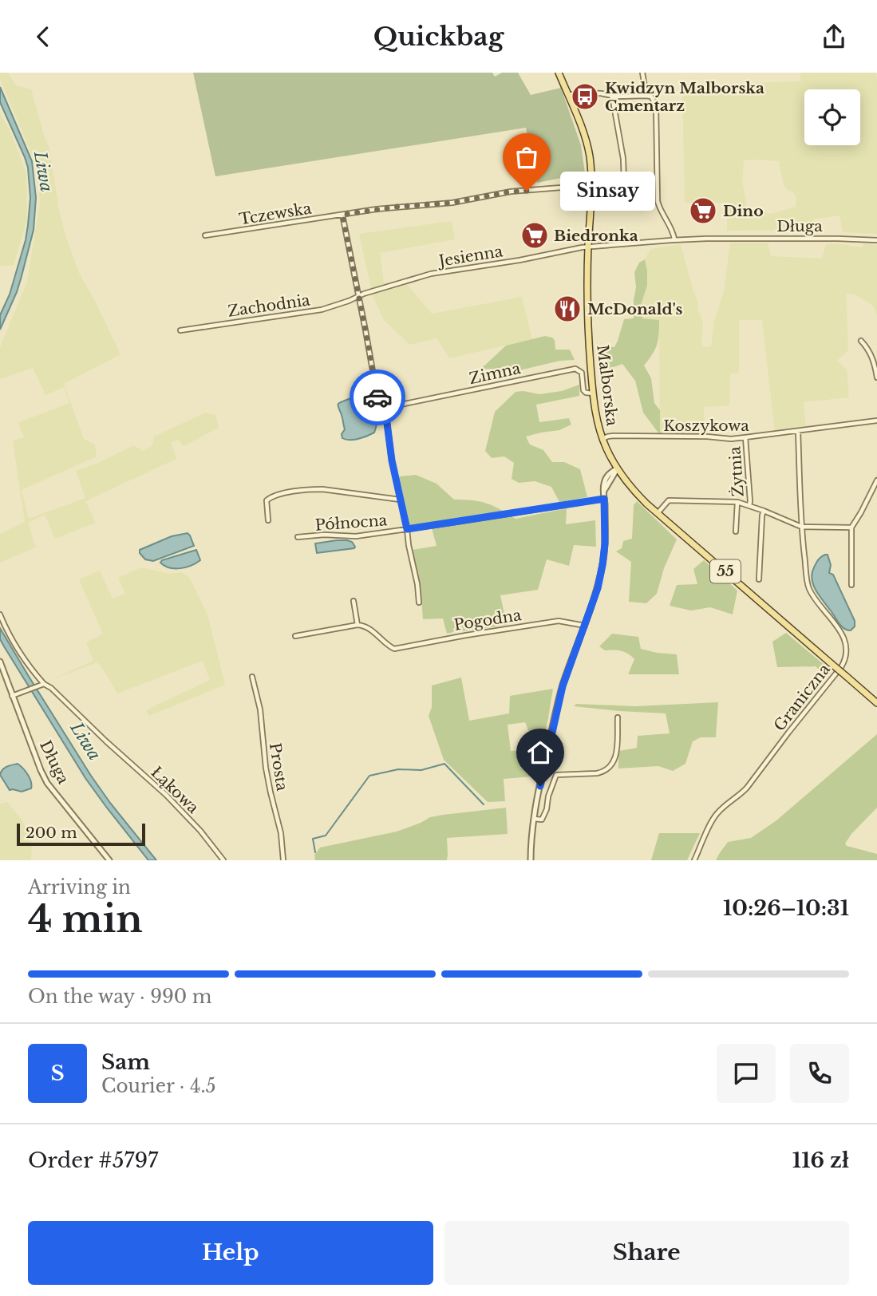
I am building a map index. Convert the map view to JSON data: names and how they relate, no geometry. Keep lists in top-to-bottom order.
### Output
{
  "streets": {
    "main road": ["Malborska", "55"],
    "street": [
      "Tczewska",
      "Długa",
      "Jesienna",
      "Zachodnia",
      "Zimna",
      "Koszykowa",
      "Żytnia",
      "Północna",
      "Pogodna",
      "Graniczna",
      "Prosta",
      "Łąkowa"
    ]
  },
  "crossings": [
    ["Długa", "Jesienna"],
    ["Długa", "Malborska"],
    ["Jesienna", "Zachodnia"],
    ["Jesienna", "Malborska"],
    ["Zimna", "Malborska"],
    ["Malborska", "Koszykowa"],
    ["Malborska", "55"],
    ["Koszykowa", "Żytnia"],
    ["Koszykowa", "Graniczna"]
  ],
  "water": ["Liwa"],
  "places": {
    "bus stop": ["Kwidzyn Malborska Cmentarz"],
    "other": ["Sinsay"],
    "supermarket": ["Dino", "Biedronka"],
    "restaurant": ["McDonald's"]
  },
  "scale_bar": "200 m",
  "page": {
    "header": "Quickbag",
    "bubble": "Sinsay",
    "scale": "200 m",
    "heading": ["4 min", "Arriving in", "10:26–10:31"],
    "panel": [
      "Sam",
      "Courier · 4.5",
      "Order #5797",
      "116 zł"
    ],
    "bar": "On the way · 990 m",
    "round": "S",
    "buttons": ["Help", "Share"]
  }
}
